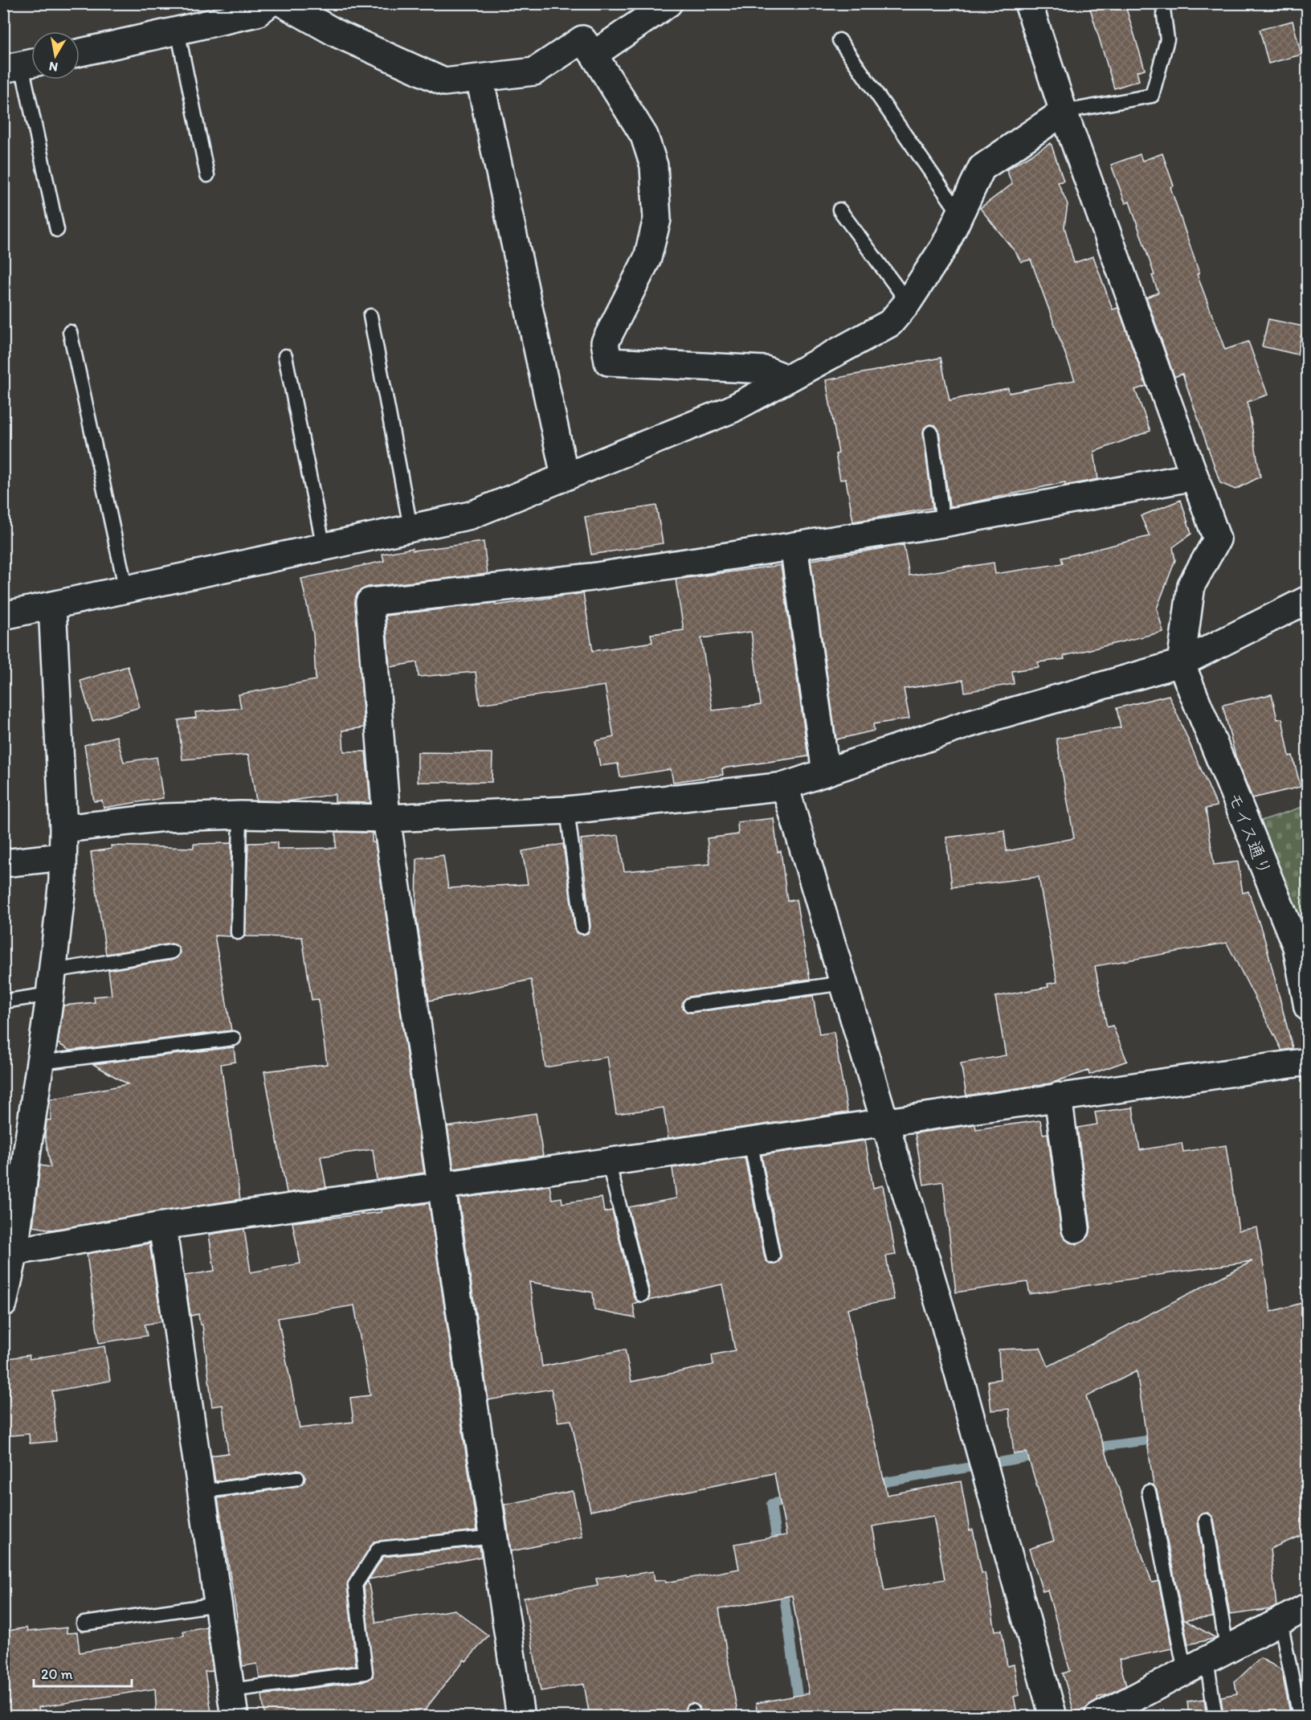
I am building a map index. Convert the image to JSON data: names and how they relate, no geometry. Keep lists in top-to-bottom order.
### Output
{
  "streets": {
    "street": ["モイス通り"]
  },
  "scale_bar": "20 m",
  "north": "bottom"
}
